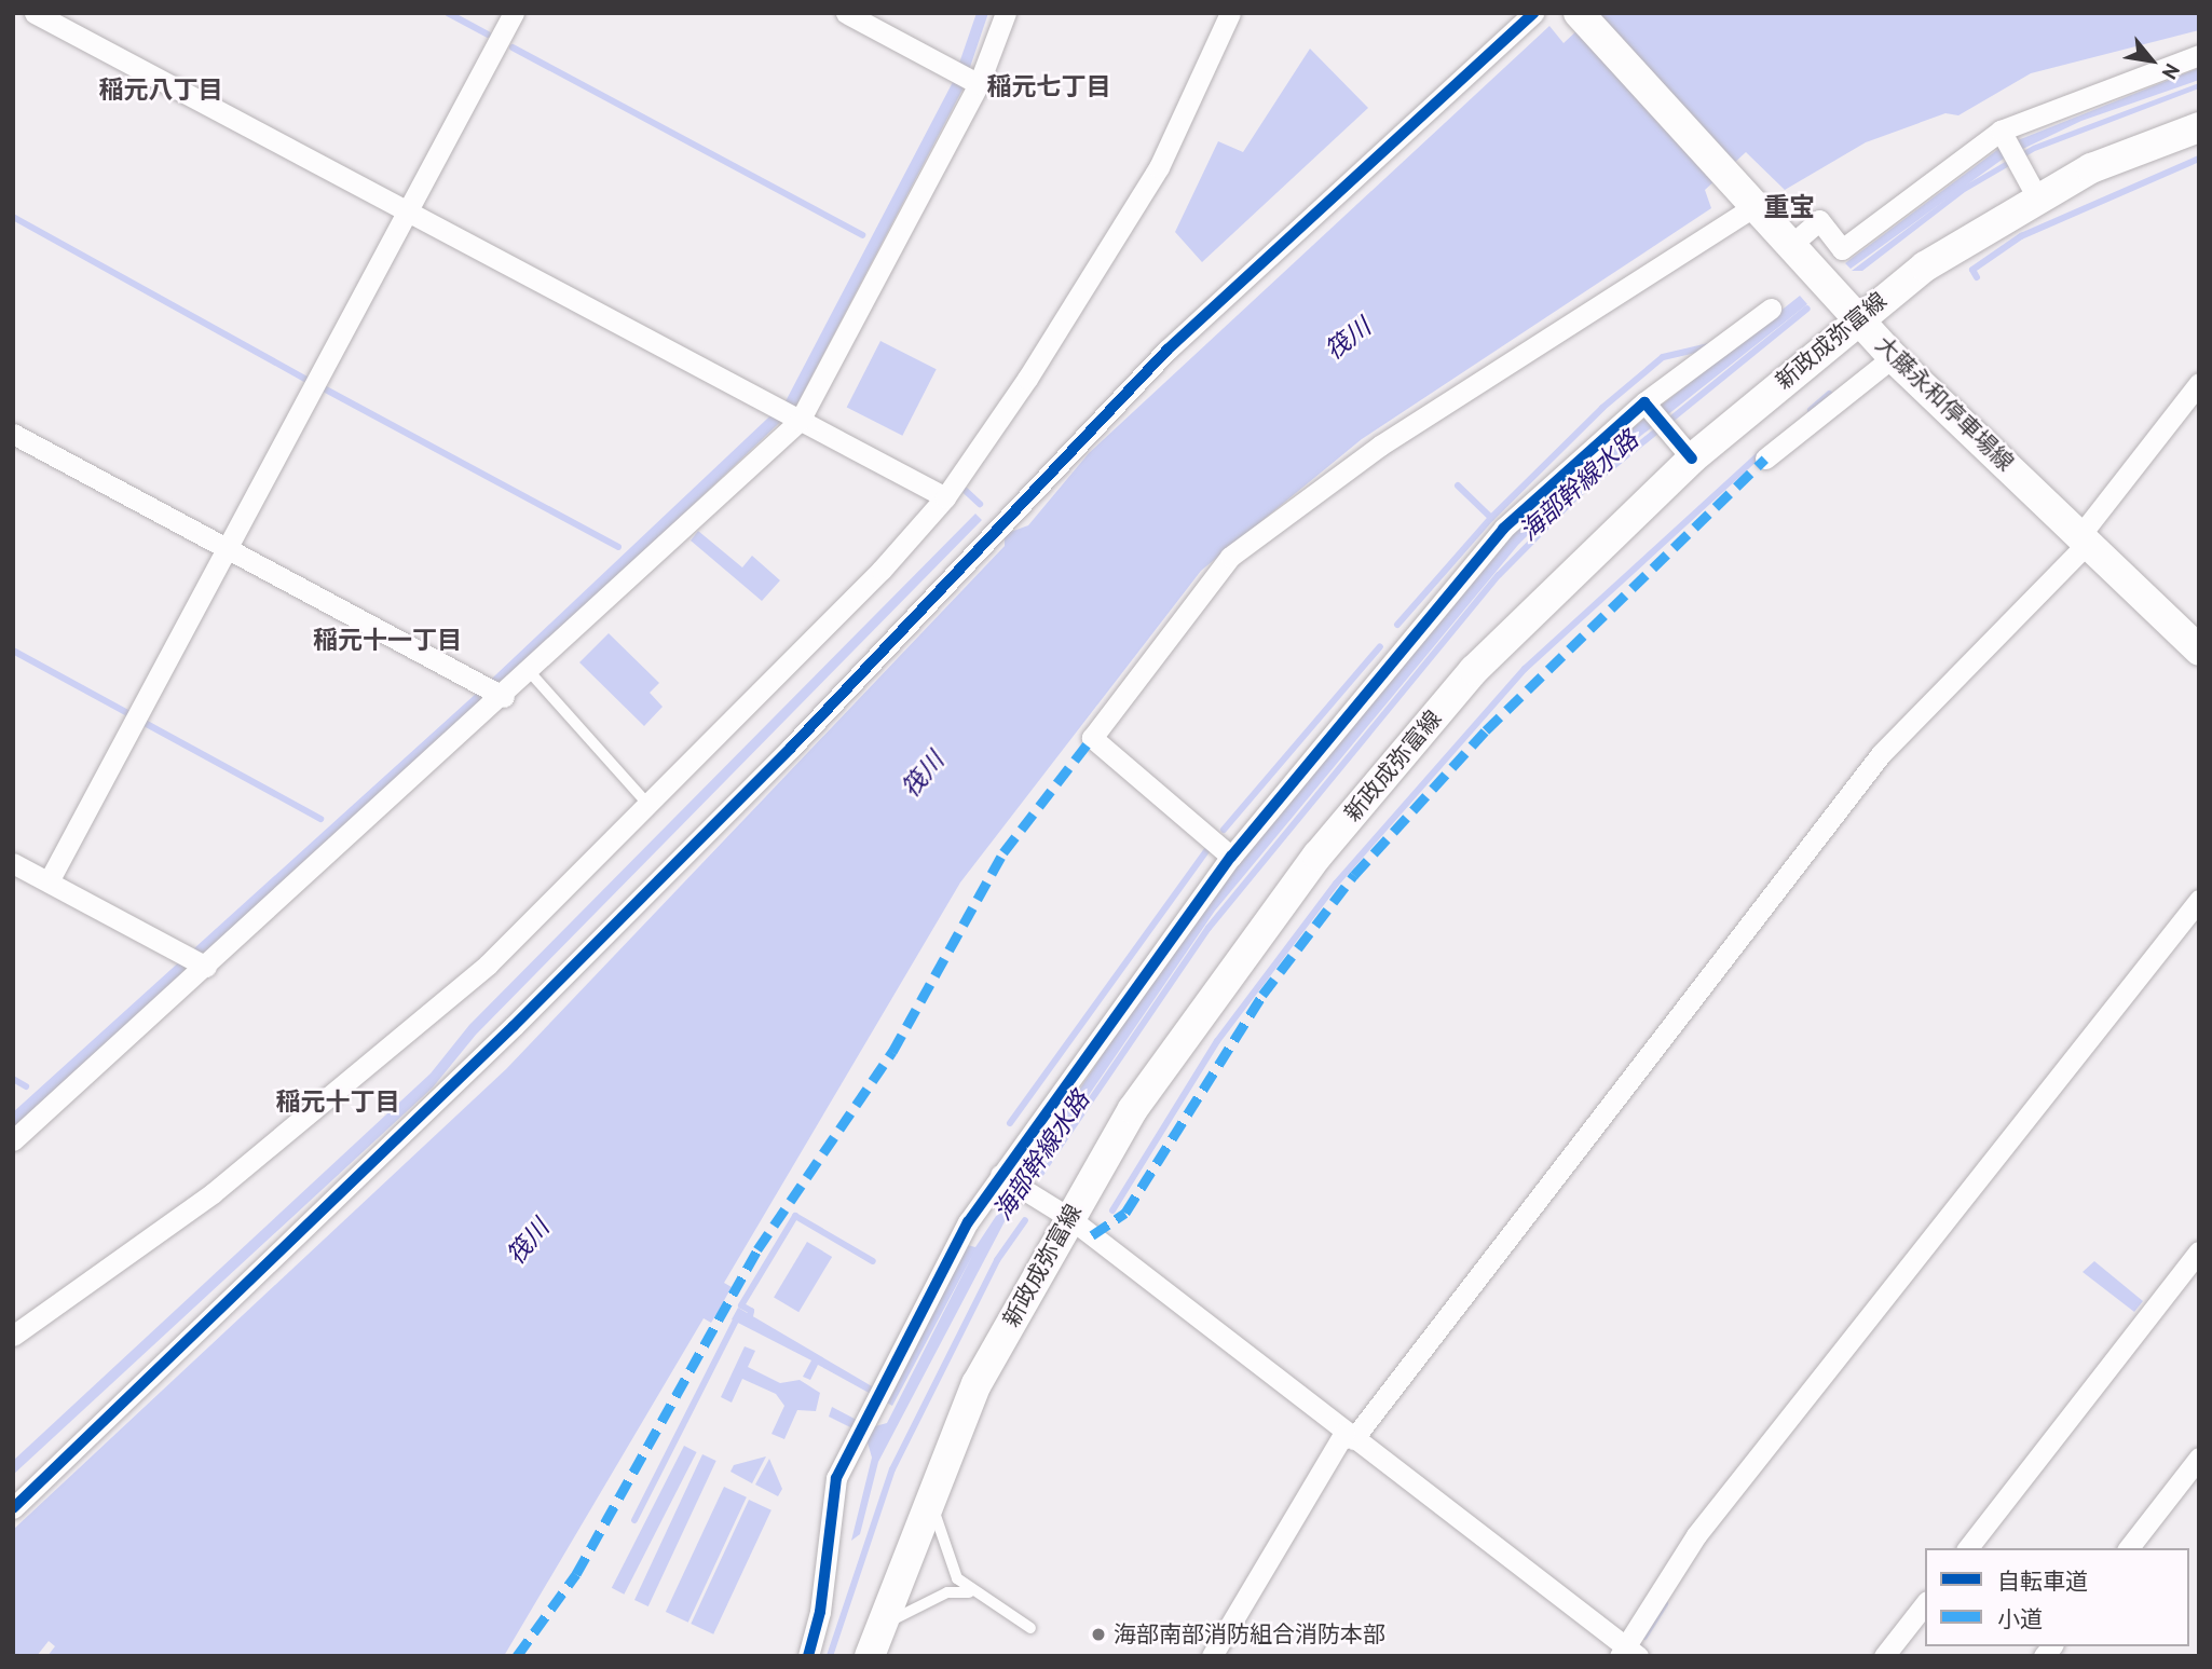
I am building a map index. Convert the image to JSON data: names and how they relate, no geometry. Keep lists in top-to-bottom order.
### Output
{
  "streets": {
    "main road": ["新政成弥富線", "大藤永和停車場線"]
  },
  "crossings": [
    ["新政成弥富線", "大藤永和停車場線"]
  ],
  "districts": [
    "稲元七丁目",
    "稲元八丁目",
    "重宝",
    "稲元十一丁目",
    "稲元十丁目"
  ],
  "water": ["筏川", "海部幹線水路"],
  "places": ["海部南部消防組合消防本部"],
  "legend": ["自転車道", "小道"],
  "north": "bottom right"
}
